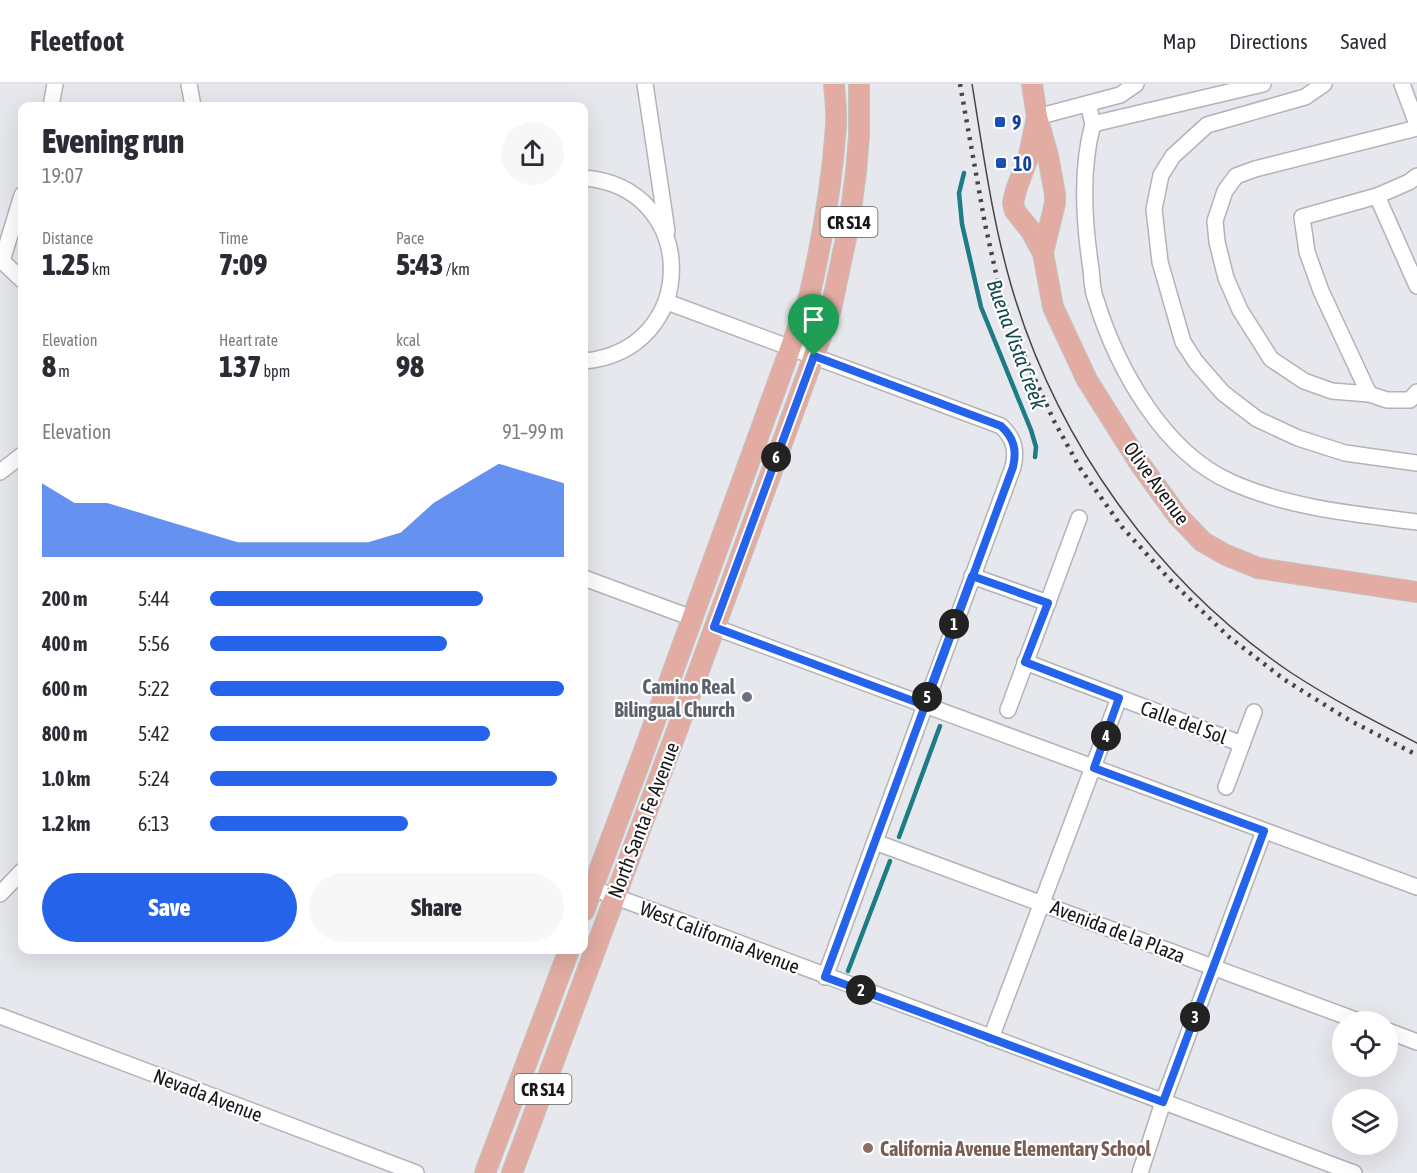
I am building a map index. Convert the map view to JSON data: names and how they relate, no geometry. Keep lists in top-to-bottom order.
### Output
{
  "streets": {
    "main road": ["CR S14", "Olive Avenue", "North Santa Fe Avenue"],
    "street": [
      "Calle del Sol",
      "Avenida de la Plaza",
      "West California Avenue",
      "Nevada Avenue"
    ]
  },
  "crossings": [
    ["North Santa Fe Avenue", "West California Avenue"]
  ],
  "water": ["Buena Vista Creek"],
  "places": {
    "transit": ["9", "10"],
    "other": ["Camino Real Bilingual Church", "California Avenue Elementary School"]
  },
  "page": {
    "header": "Fleetfoot",
    "nav": ["Map", "Directions", "Saved"],
    "heading": ["Evening run", "19:07"],
    "stats": [
      ["Distance", "1.25 km"],
      ["Time", "7:09"],
      ["Pace", "5:43 /km"],
      ["Elevation", "8 m"],
      ["Heart rate", "137 bpm"],
      ["kcal", "98"]
    ],
    "chart": ["Elevation", "91–99 m"],
    "pins": [
      "6",
      "1",
      "5",
      "4",
      "2",
      "3"
    ],
    "list": [
      {
        "name": "200 m",
        "note": "5:44"
      },
      {
        "name": "400 m",
        "note": "5:56"
      },
      {
        "name": "600 m",
        "note": "5:22"
      },
      {
        "name": "800 m",
        "note": "5:42"
      },
      {
        "name": "1.0 km",
        "note": "5:24"
      },
      {
        "name": "1.2 km",
        "note": "6:13"
      }
    ],
    "buttons": ["Save", "Share"]
  }
}
